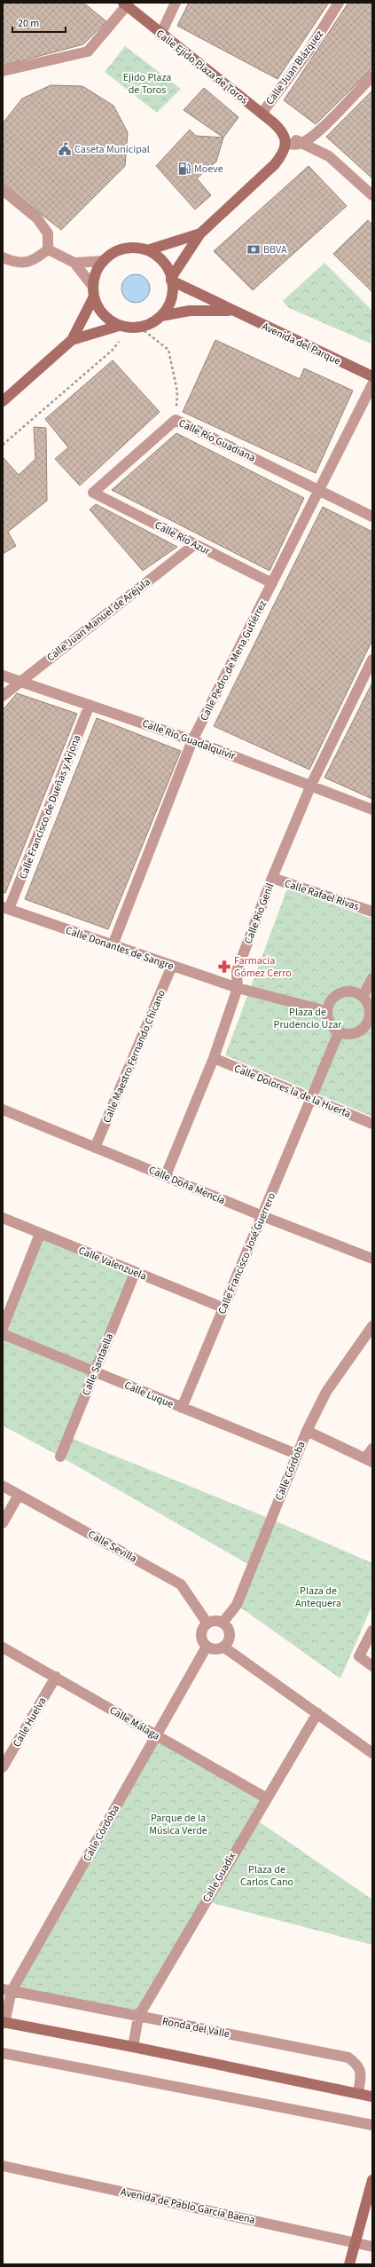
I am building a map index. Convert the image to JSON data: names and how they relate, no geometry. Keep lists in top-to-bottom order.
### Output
{
  "streets": {
    "street": [
      "Calle Ejido Plaza de Toros",
      "Calle Juan Blázquez",
      "Avenida del Parque",
      "Calle Río Guadiana",
      "Calle Río Azur",
      "Calle Juan Manuel de Aréjula",
      "Calle Pedro de Mena Gutiérrez",
      "Calle Río Guadalquivir",
      "Calle Francisco de Dueñas y Arjona",
      "Calle Rafael Rivas",
      "Calle Río Genil",
      "Calle Donantes de Sangre",
      "Calle Maestro Fernando Chicano",
      "Calle Dolores la de la Huerta",
      "Calle Doña Mencía",
      "Calle Francisco José Guerrero",
      "Calle Valenzuela",
      "Calle Santaella",
      "Calle Luque",
      "Calle Córdoba",
      "Calle Sevilla",
      "Calle Huelva",
      "Calle Málaga",
      "Calle Guadix",
      "Ronda del Valle",
      "Avenida de Pablo García Baena"
    ]
  },
  "crossings": [
    ["Calle Ejido Plaza de Toros", "Calle Juan Blázquez"],
    ["Calle Río Guadiana", "Calle Río Azur"],
    ["Calle Río Guadiana", "Calle Pedro de Mena Gutiérrez"],
    ["Calle Río Azur", "Calle Juan Manuel de Aréjula"],
    ["Calle Río Azur", "Calle Pedro de Mena Gutiérrez"],
    ["Calle Juan Manuel de Aréjula", "Calle Río Guadalquivir"],
    ["Calle Pedro de Mena Gutiérrez", "Calle Río Guadalquivir"],
    ["Calle Pedro de Mena Gutiérrez", "Calle Donantes de Sangre"],
    ["Calle Río Guadalquivir", "Calle Francisco de Dueñas y Arjona"],
    ["Calle Río Guadalquivir", "Calle Río Genil"],
    ["Calle Francisco de Dueñas y Arjona", "Calle Donantes de Sangre"],
    ["Calle Rafael Rivas", "Calle Río Genil"],
    ["Calle Río Genil", "Calle Donantes de Sangre"],
    ["Calle Río Genil", "Calle Dolores la de la Huerta"],
    ["Calle Río Genil", "Calle Doña Mencía"],
    ["Calle Donantes de Sangre", "Calle Maestro Fernando Chicano"],
    ["Calle Donantes de Sangre", "Calle Francisco José Guerrero"],
    ["Calle Maestro Fernando Chicano", "Calle Doña Mencía"],
    ["Calle Dolores la de la Huerta", "Calle Francisco José Guerrero"],
    ["Calle Doña Mencía", "Calle Francisco José Guerrero"],
    ["Calle Francisco José Guerrero", "Calle Valenzuela"],
    ["Calle Francisco José Guerrero", "Calle Luque"],
    ["Calle Valenzuela", "Calle Santaella"],
    ["Calle Santaella", "Calle Luque"],
    ["Calle Luque", "Calle Córdoba"],
    ["Calle Córdoba", "Calle Sevilla"],
    ["Calle Córdoba", "Calle Málaga"],
    ["Calle Córdoba", "Ronda del Valle"],
    ["Calle Huelva", "Calle Málaga"],
    ["Calle Málaga", "Calle Guadix"],
    ["Calle Guadix", "Ronda del Valle"]
  ],
  "parks": [
    "Ejido Plaza de Toros",
    "Plaza de Prudencio Uzar",
    "Plaza de Antequera",
    "Parque de la Música Verde",
    "Plaza de Carlos Cano"
  ],
  "places": {
    "public building": ["Caseta Municipal"],
    "fuel station": ["Moeve"],
    "bank": ["BBVA"],
    "pharmacy": ["Farmacia Gómez Cerro"]
  },
  "scale_bar": "20 m"
}
